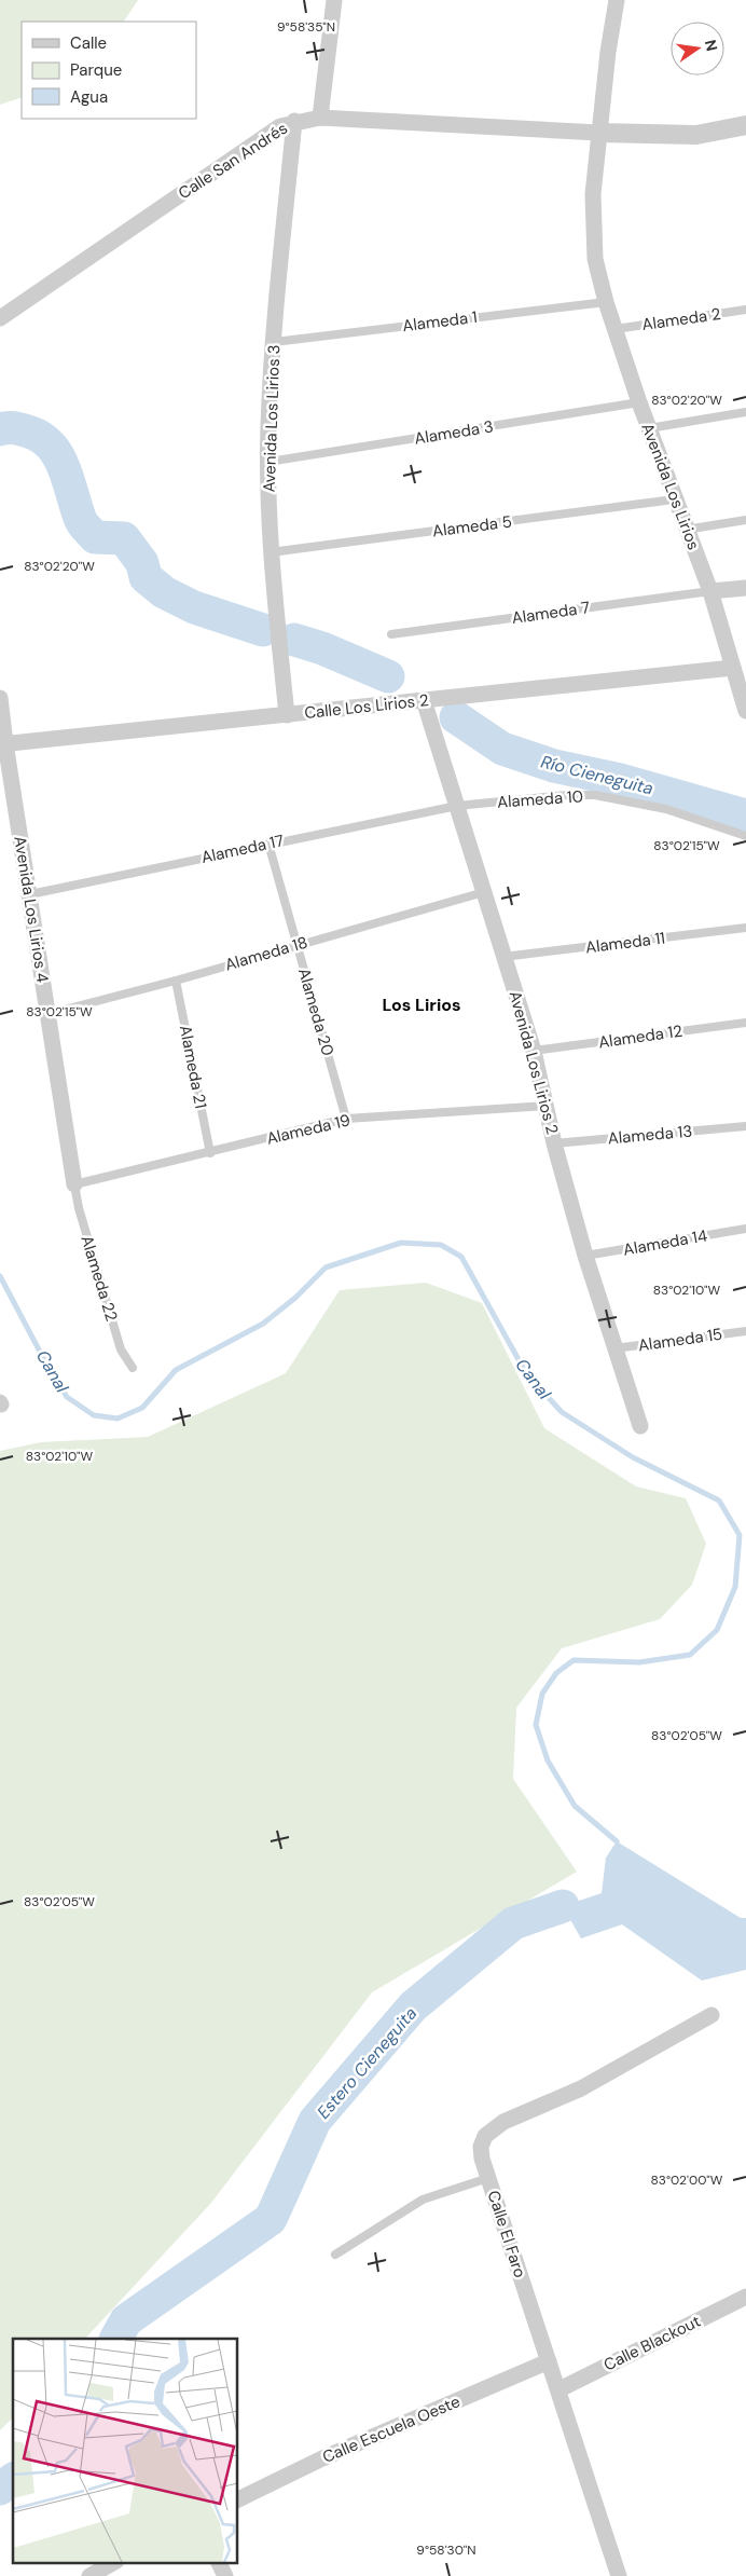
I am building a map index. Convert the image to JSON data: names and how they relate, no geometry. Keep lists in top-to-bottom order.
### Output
{
  "streets": {
    "street": [
      "Calle San Andrés",
      "Avenida Los Lirios 3",
      "Avenida Los Lirios",
      "Calle Los Lirios 2",
      "Avenida Los Lirios 4",
      "Avenida Los Lirios 2",
      "Calle El Faro",
      "Calle Blackout",
      "Calle Escuela Oeste"
    ],
    "lane": [
      "Alameda 2",
      "Alameda 1",
      "Alameda 3",
      "Alameda 5",
      "Alameda 7",
      "Alameda 10",
      "Alameda 17",
      "Alameda 11",
      "Alameda 18",
      "Alameda 20",
      "Alameda 12",
      "Alameda 21",
      "Alameda 19",
      "Alameda 13",
      "Alameda 14",
      "Alameda 22",
      "Alameda 15"
    ]
  },
  "crossings": [
    ["Calle San Andrés", "Avenida Los Lirios 3"],
    ["Calle San Andrés", "Avenida Los Lirios"],
    ["Alameda 2", "Avenida Los Lirios"],
    ["Alameda 1", "Avenida Los Lirios 3"],
    ["Alameda 1", "Avenida Los Lirios"],
    ["Avenida Los Lirios 3", "Alameda 3"],
    ["Avenida Los Lirios 3", "Alameda 5"],
    ["Avenida Los Lirios 3", "Calle Los Lirios 2"],
    ["Alameda 3", "Avenida Los Lirios"],
    ["Avenida Los Lirios", "Alameda 5"],
    ["Avenida Los Lirios", "Alameda 7"],
    ["Avenida Los Lirios", "Calle Los Lirios 2"],
    ["Calle Los Lirios 2", "Avenida Los Lirios 4"],
    ["Calle Los Lirios 2", "Avenida Los Lirios 2"],
    ["Alameda 10", "Alameda 17"],
    ["Alameda 10", "Avenida Los Lirios 2"],
    ["Alameda 17", "Avenida Los Lirios 4"],
    ["Alameda 17", "Alameda 20"],
    ["Alameda 17", "Avenida Los Lirios 2"],
    ["Avenida Los Lirios 4", "Alameda 18"],
    ["Avenida Los Lirios 4", "Alameda 19"],
    ["Avenida Los Lirios 4", "Alameda 22"],
    ["Alameda 11", "Avenida Los Lirios 2"],
    ["Alameda 18", "Alameda 20"],
    ["Alameda 18", "Avenida Los Lirios 2"],
    ["Alameda 18", "Alameda 21"],
    ["Alameda 20", "Alameda 19"],
    ["Alameda 12", "Avenida Los Lirios 2"],
    ["Avenida Los Lirios 2", "Alameda 19"],
    ["Avenida Los Lirios 2", "Alameda 13"],
    ["Avenida Los Lirios 2", "Alameda 14"],
    ["Avenida Los Lirios 2", "Alameda 15"],
    ["Alameda 21", "Alameda 19"],
    ["Alameda 19", "Alameda 22"],
    ["Calle El Faro", "Calle Blackout"],
    ["Calle El Faro", "Calle Escuela Oeste"]
  ],
  "districts": ["Los Lirios"],
  "water": ["Río Cieneguita", "Canal", "Estero Cieneguita"],
  "legend": ["Calle", "Parque", "Agua"],
  "north": "right",
  "coordinates": [
    "9°58'35\"N",
    "83°02'20\"W",
    "83°02'15\"W",
    "83°02'10\"W",
    "83°02'05\"W",
    "83°02'00\"W",
    "9°58'30\"N"
  ]
}
